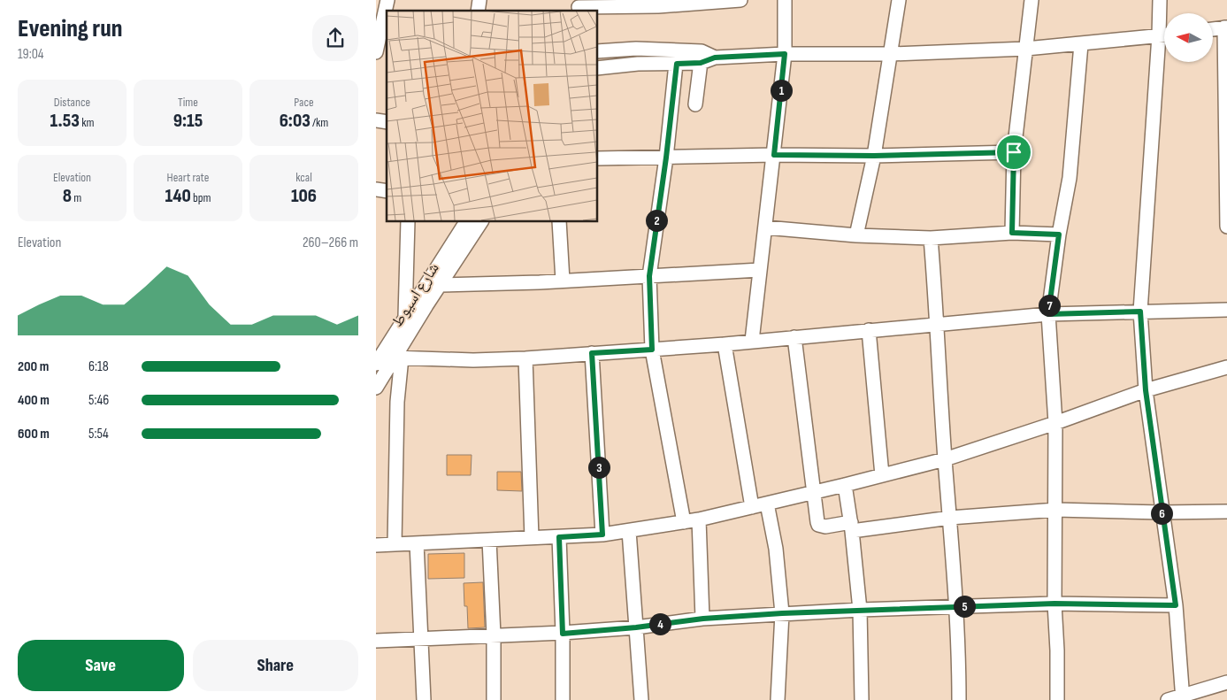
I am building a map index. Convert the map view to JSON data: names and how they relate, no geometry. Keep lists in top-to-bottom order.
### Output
{
  "streets": {
    "street": ["شارع اسيوط"]
  },
  "north": "left",
  "page": {
    "heading": ["Evening run", "19:04"],
    "stats": [
      ["Distance", "1.53 km"],
      ["Time", "9:15"],
      ["Pace", "6:03 /km"],
      ["Elevation", "8 m"],
      ["Heart rate", "140 bpm"],
      ["kcal", "106"]
    ],
    "pins": [
      "1",
      "2",
      "7",
      "3",
      "6",
      "5",
      "4"
    ],
    "chart": ["Elevation", "260–266 m"],
    "list": [
      {
        "name": "200 m",
        "note": "6:18"
      },
      {
        "name": "400 m",
        "note": "5:46"
      },
      {
        "name": "600 m",
        "note": "5:54"
      }
    ],
    "buttons": ["Save", "Share"]
  }
}
